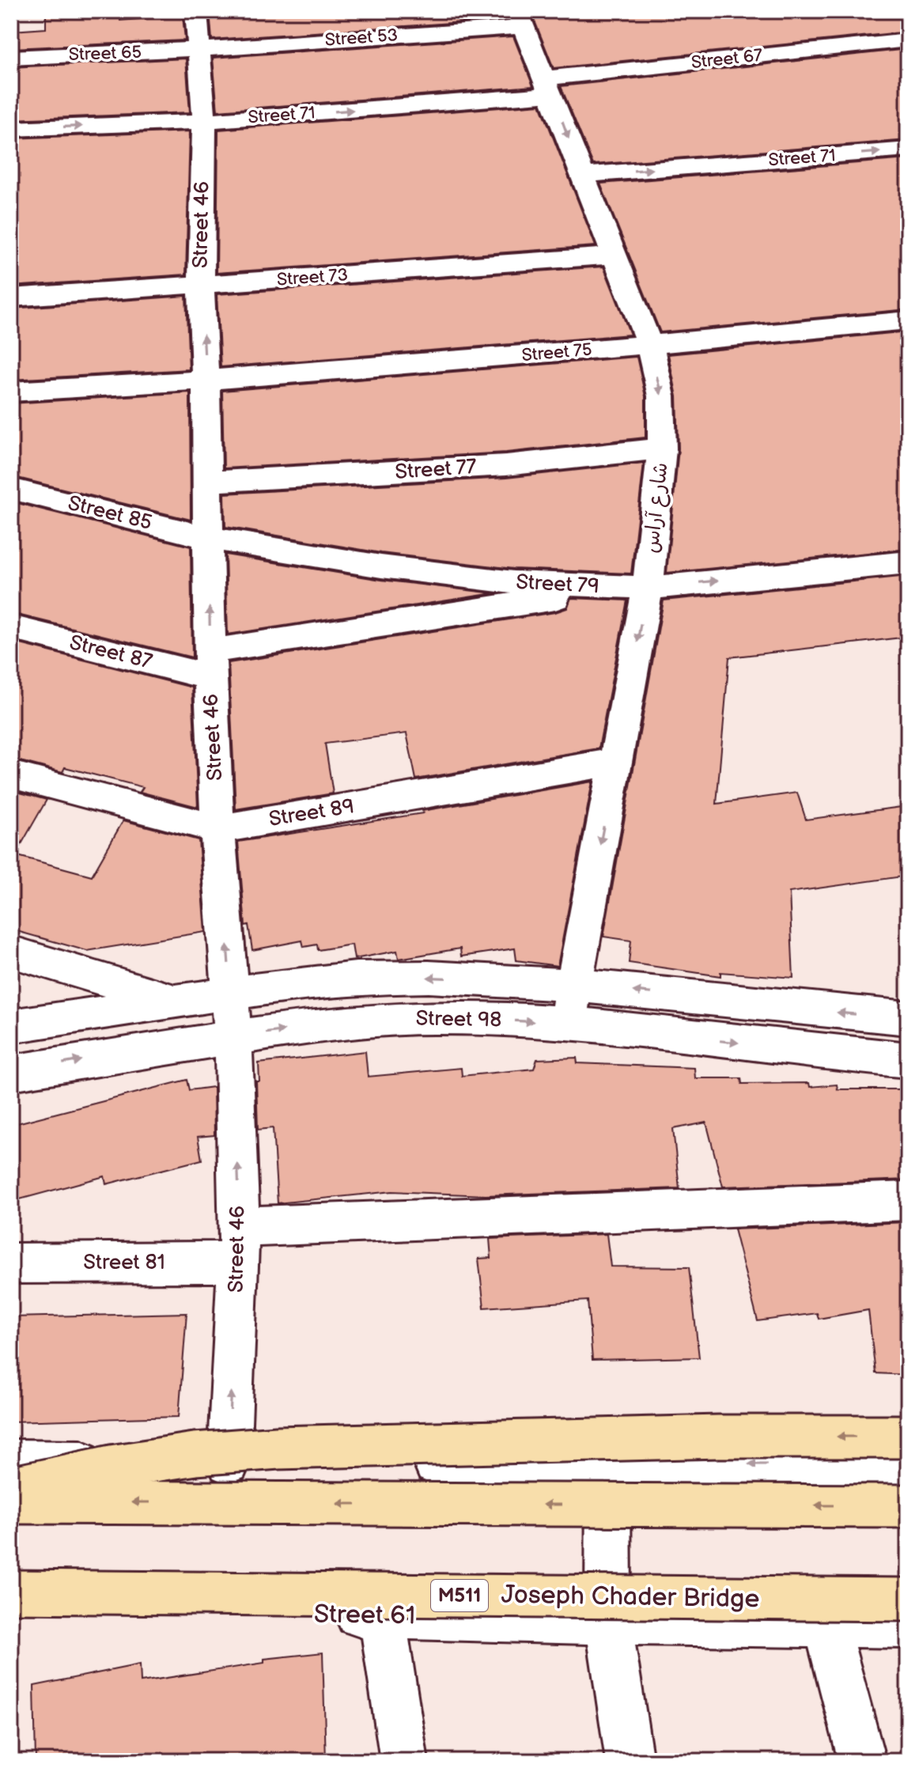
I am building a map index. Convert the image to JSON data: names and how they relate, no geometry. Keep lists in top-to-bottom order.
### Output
{
  "streets": {
    "highway": ["M511", "Joseph Chader Bridge"],
    "street": [
      "Street 53",
      "Street 65",
      "Street 67",
      "Street 71",
      "Street 46",
      "Street 73",
      "Street 75",
      "Street 77",
      "شارع آراس",
      "Street 85",
      "Street 79",
      "Street 87",
      "Street 89",
      "Street 98",
      "Street 81",
      "Street 61"
    ]
  },
  "crossings": [
    ["Street 53", "Street 65"],
    ["Street 53", "Street 46"],
    ["Street 53", "شارع آراس"],
    ["Street 65", "Street 46"],
    ["Street 67", "Street 71"],
    ["Street 67", "شارع آراس"],
    ["Street 71", "Street 46"],
    ["Street 71", "شارع آراس"],
    ["Street 46", "Street 73"],
    ["Street 46", "Street 75"],
    ["Street 46", "Street 77"],
    ["Street 46", "Street 85"],
    ["Street 46", "Street 79"],
    ["Street 46", "Street 87"],
    ["Street 46", "Street 89"],
    ["Street 46", "Street 98"],
    ["Street 46", "Street 81"],
    ["Street 73", "شارع آراس"],
    ["Street 75", "شارع آراس"],
    ["Street 77", "شارع آراس"],
    ["شارع آراس", "Street 79"],
    ["شارع آراس", "Street 89"],
    ["شارع آراس", "Street 98"],
    ["Street 85", "Street 79"]
  ],
  "one_way": [
    "Street 71",
    "Street 46",
    "شارع آراس",
    "Street 79"
  ]
}
